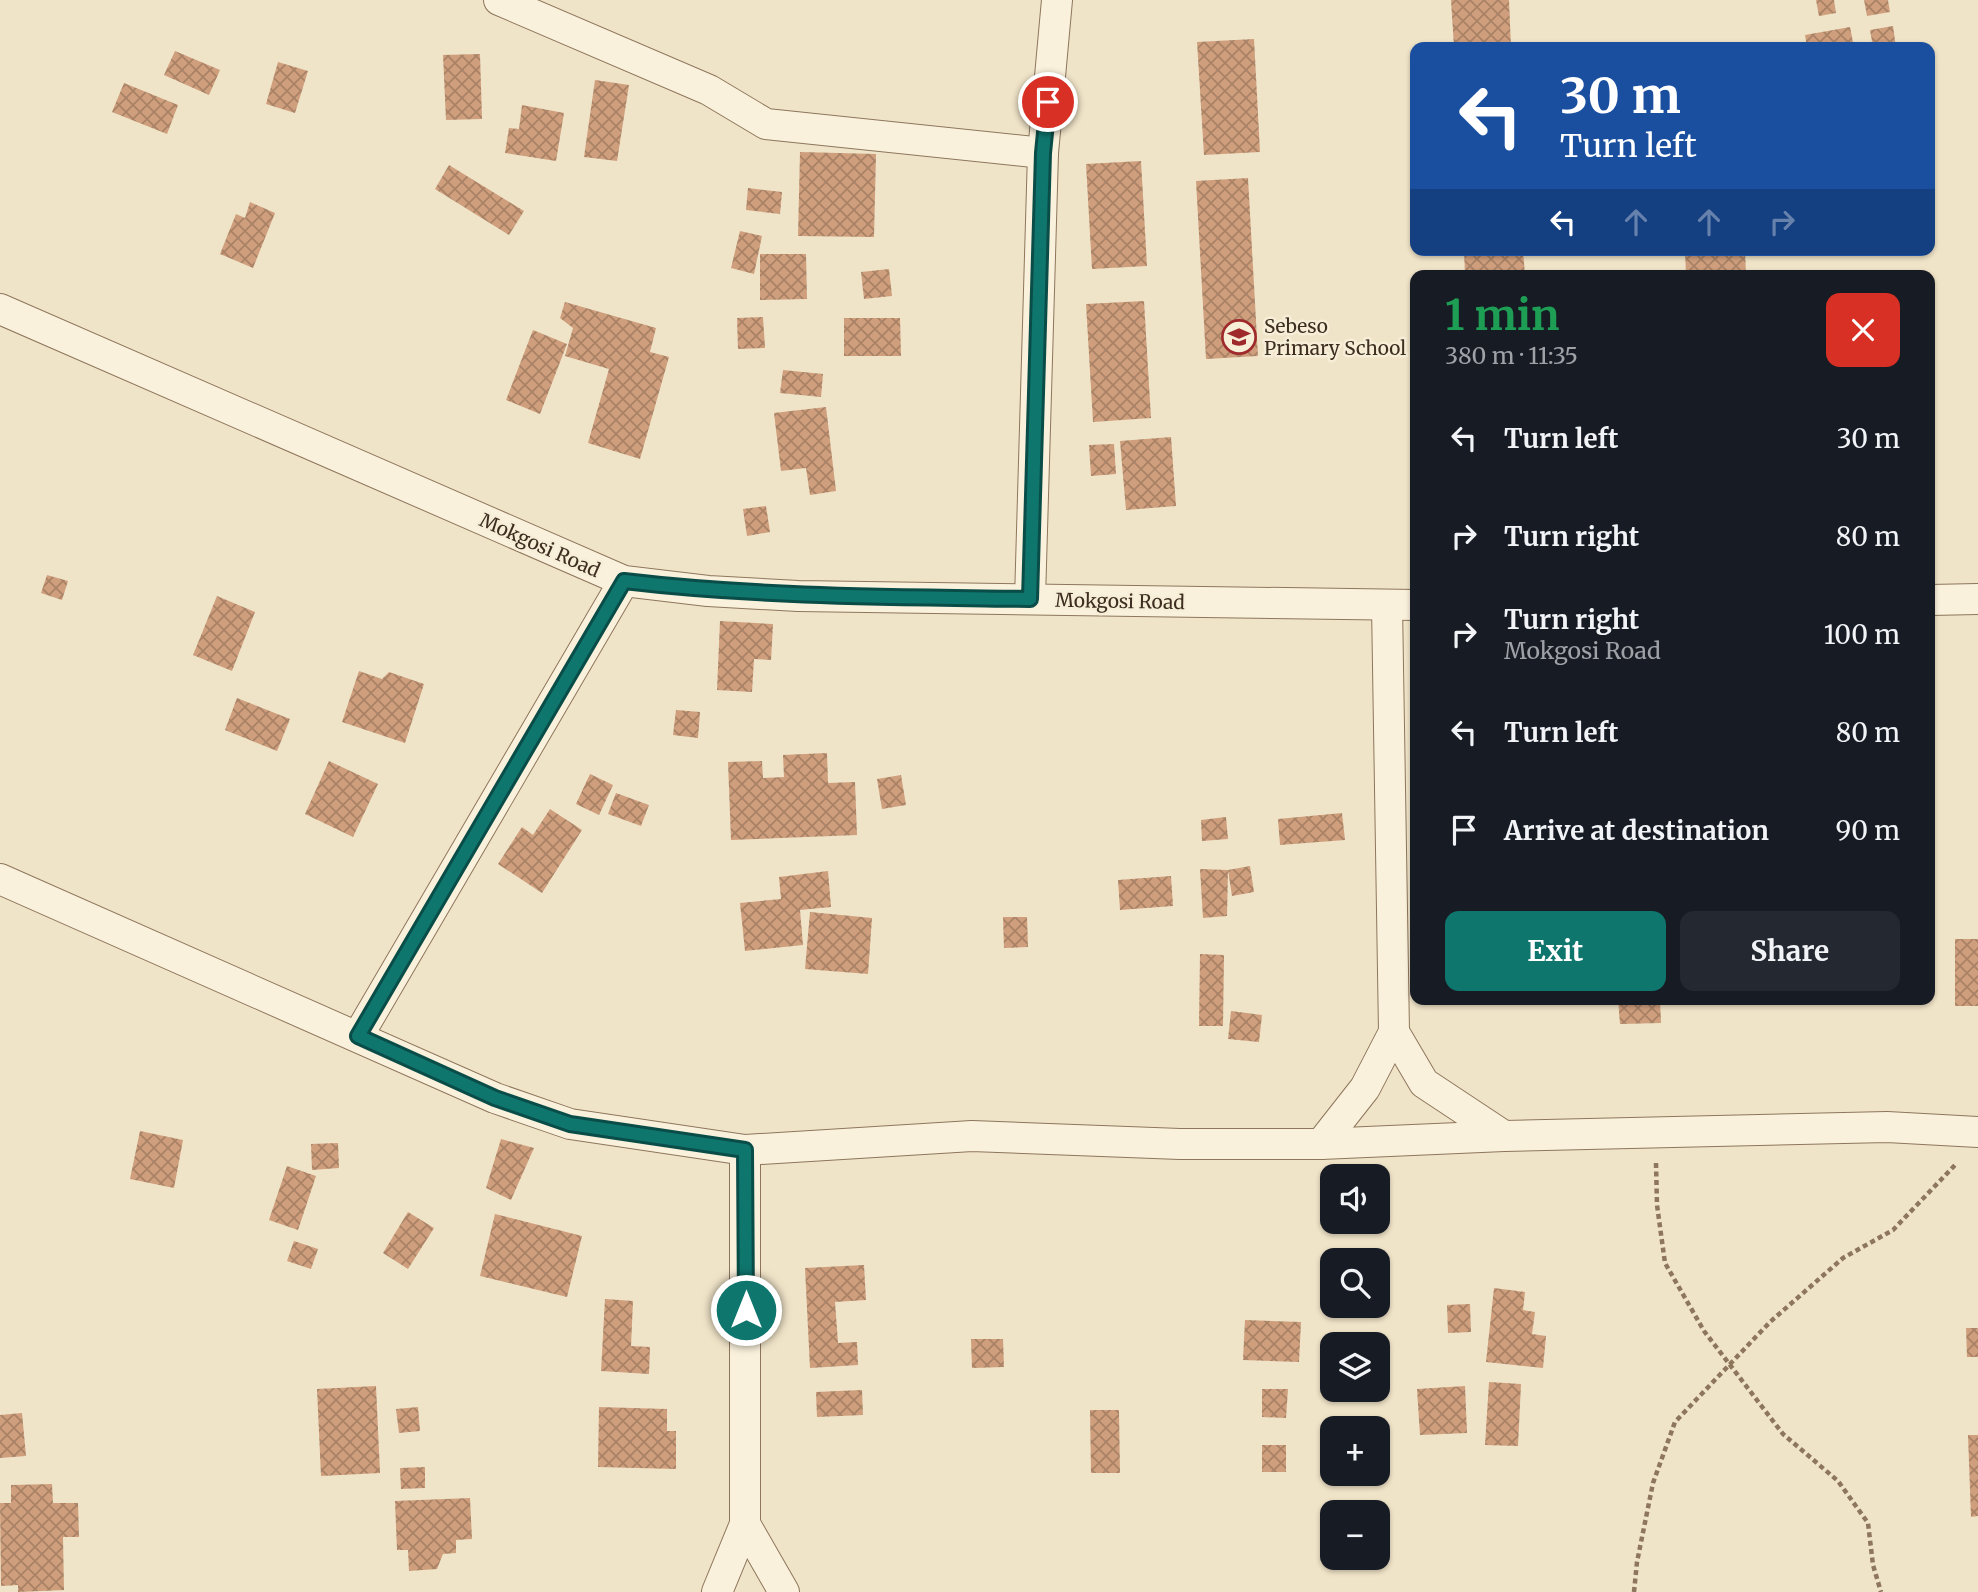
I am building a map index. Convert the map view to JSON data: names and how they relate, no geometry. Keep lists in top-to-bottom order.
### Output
{
  "streets": {
    "street": ["Mokgosi Road"]
  },
  "places": {
    "school or university": ["Sebeso Primary School"]
  },
  "page": {
    "turn": ["30 m", "Turn left"],
    "heading": ["1 min", "380 m · 11:35"],
    "list": [
      {
        "name": "Turn left",
        "value": "30 m"
      },
      {
        "name": "Turn right",
        "value": "80 m"
      },
      {
        "name": "Turn right",
        "note": "Mokgosi Road",
        "value": "100 m"
      },
      {
        "name": "Turn left",
        "value": "80 m"
      },
      {
        "name": "Arrive at destination",
        "value": "90 m"
      }
    ],
    "buttons": ["Exit", "Share"],
    "map_buttons": ["+", "−"]
  }
}
